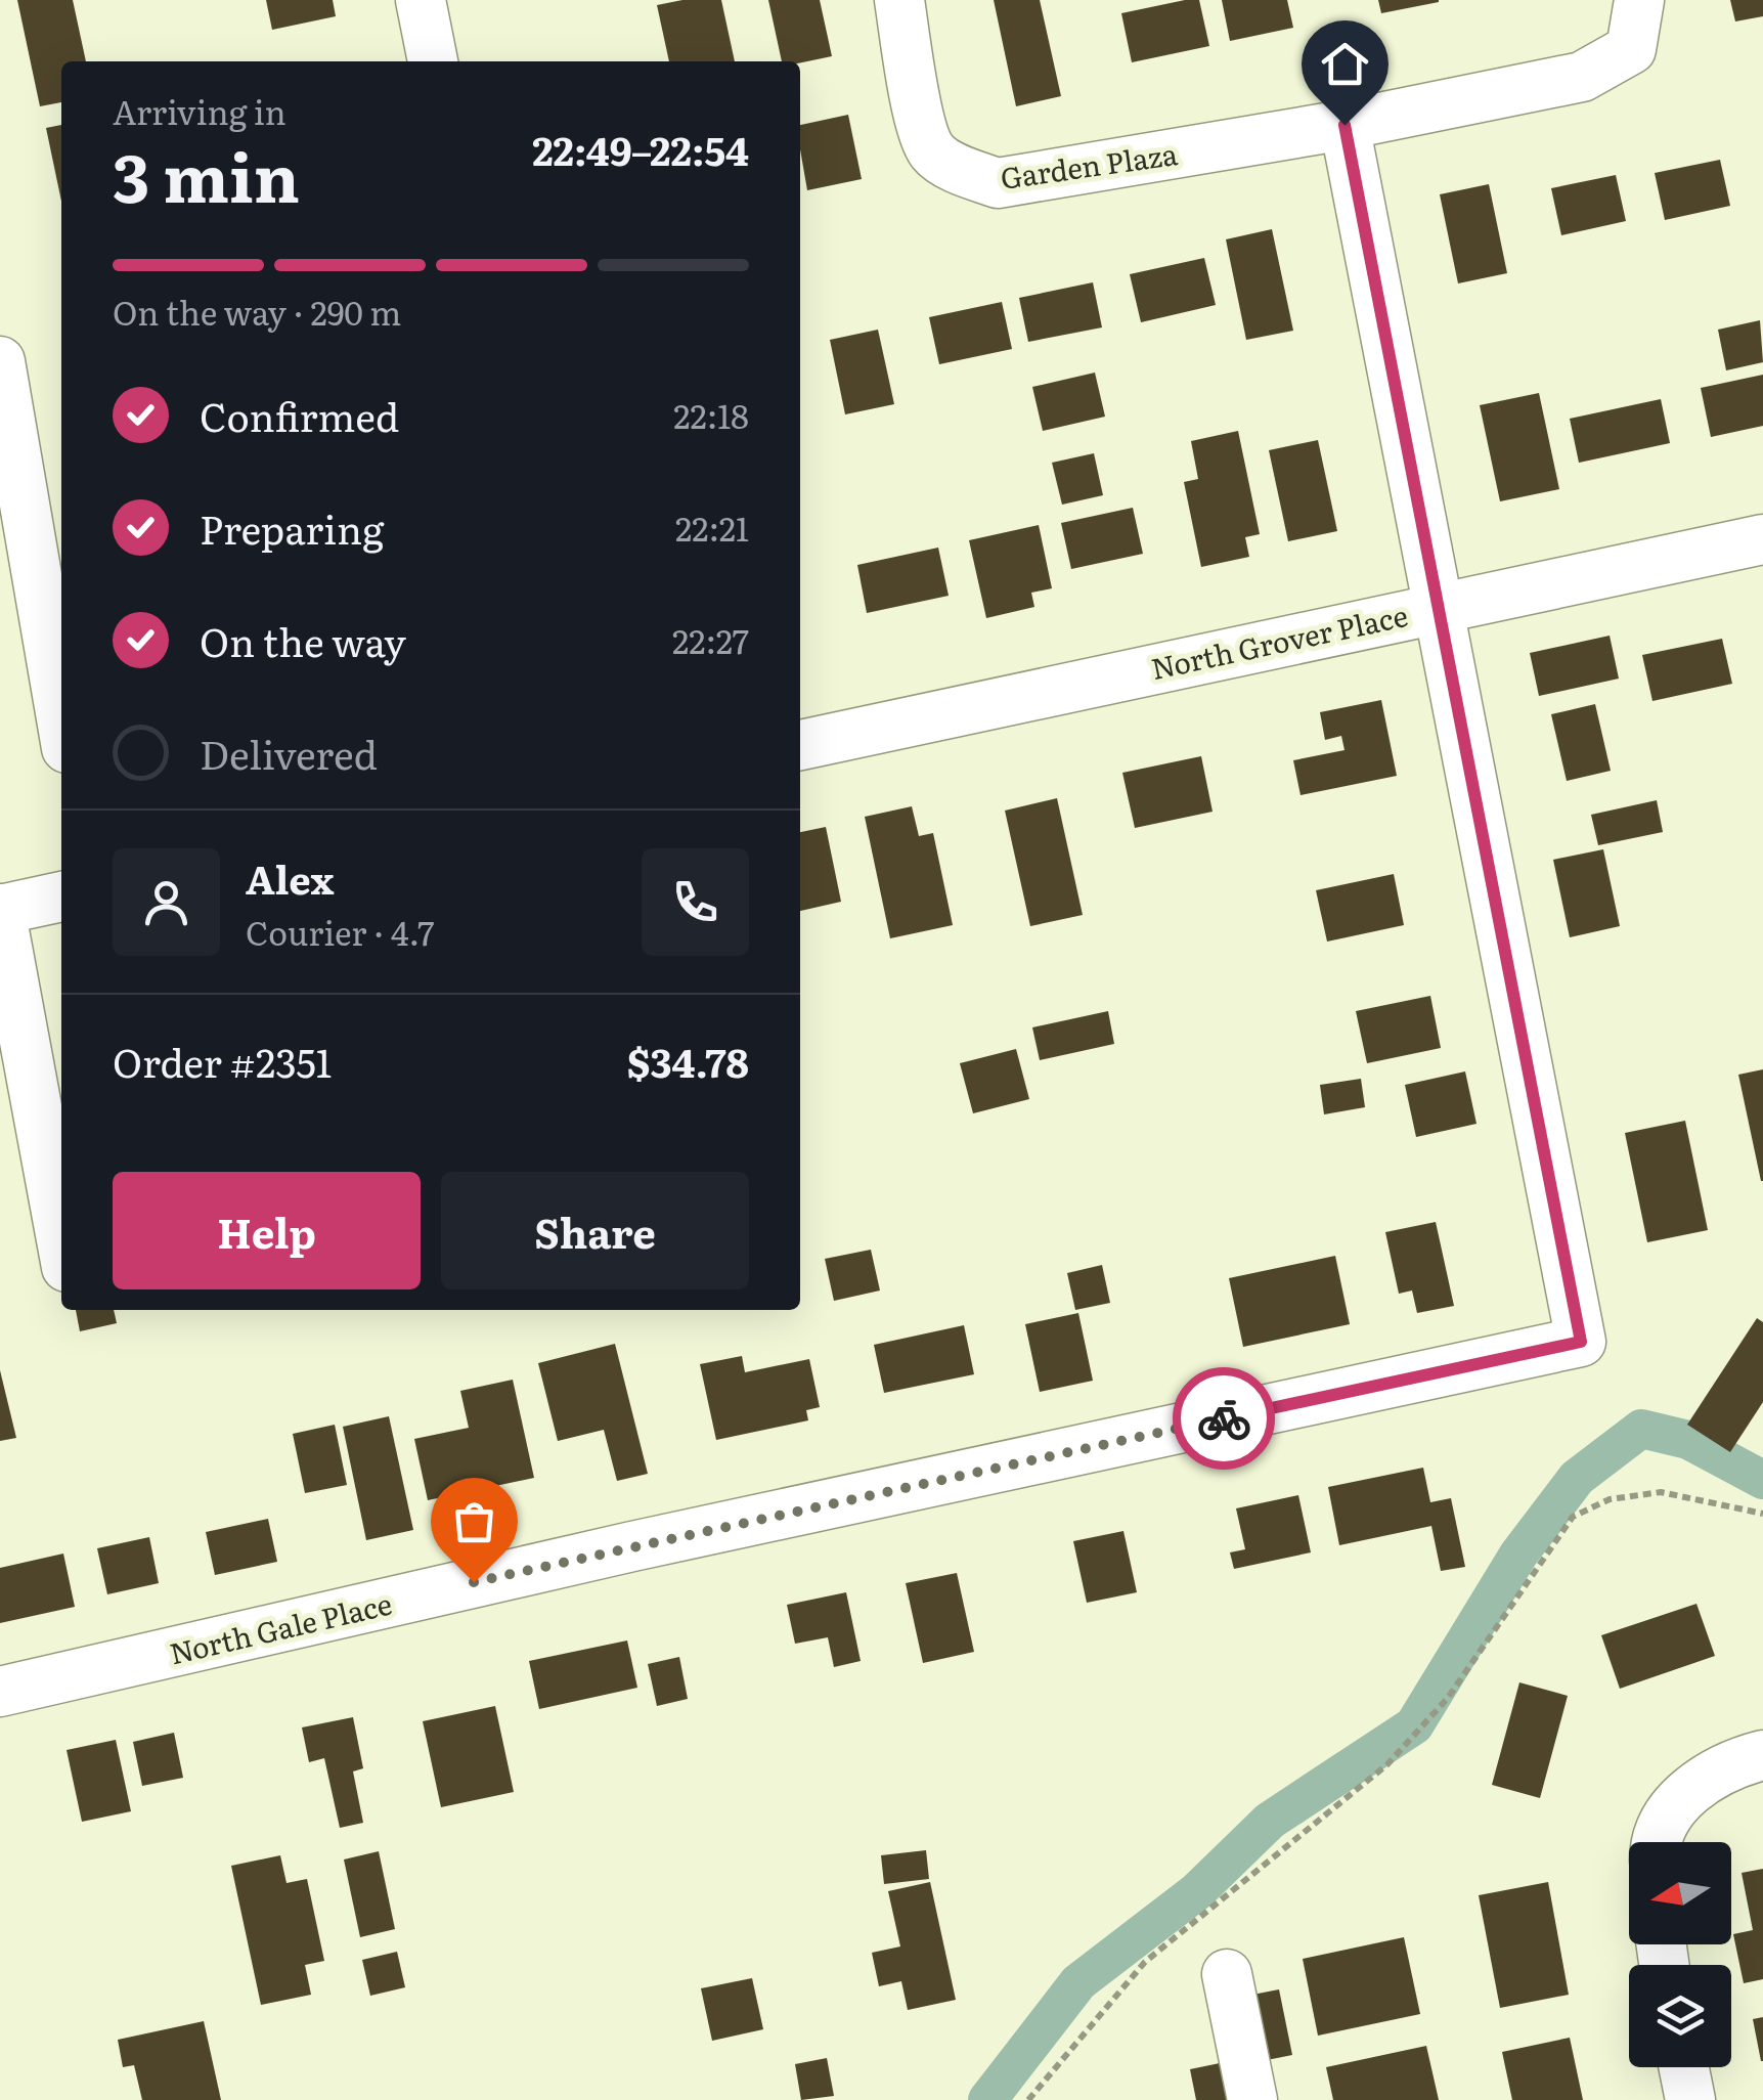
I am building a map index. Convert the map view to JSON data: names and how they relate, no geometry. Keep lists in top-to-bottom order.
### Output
{
  "streets": {
    "street": ["Garden Plaza", "North Grover Place", "North Gale Place"]
  },
  "crossings": [
    ["North Grover Place", "North Gale Place"]
  ],
  "north": "left",
  "page": {
    "heading": ["3 min", "Arriving in", "22:49–22:54"],
    "panel": [
      "Alex",
      "Courier · 4.7",
      "Order #2351",
      "$34.78"
    ],
    "bar": "On the way · 290 m",
    "list": [
      ["Confirmed", "22:18"],
      ["Preparing", "22:21"],
      ["On the way", "22:27"],
      "Delivered"
    ],
    "buttons": ["Help", "Share"]
  }
}
